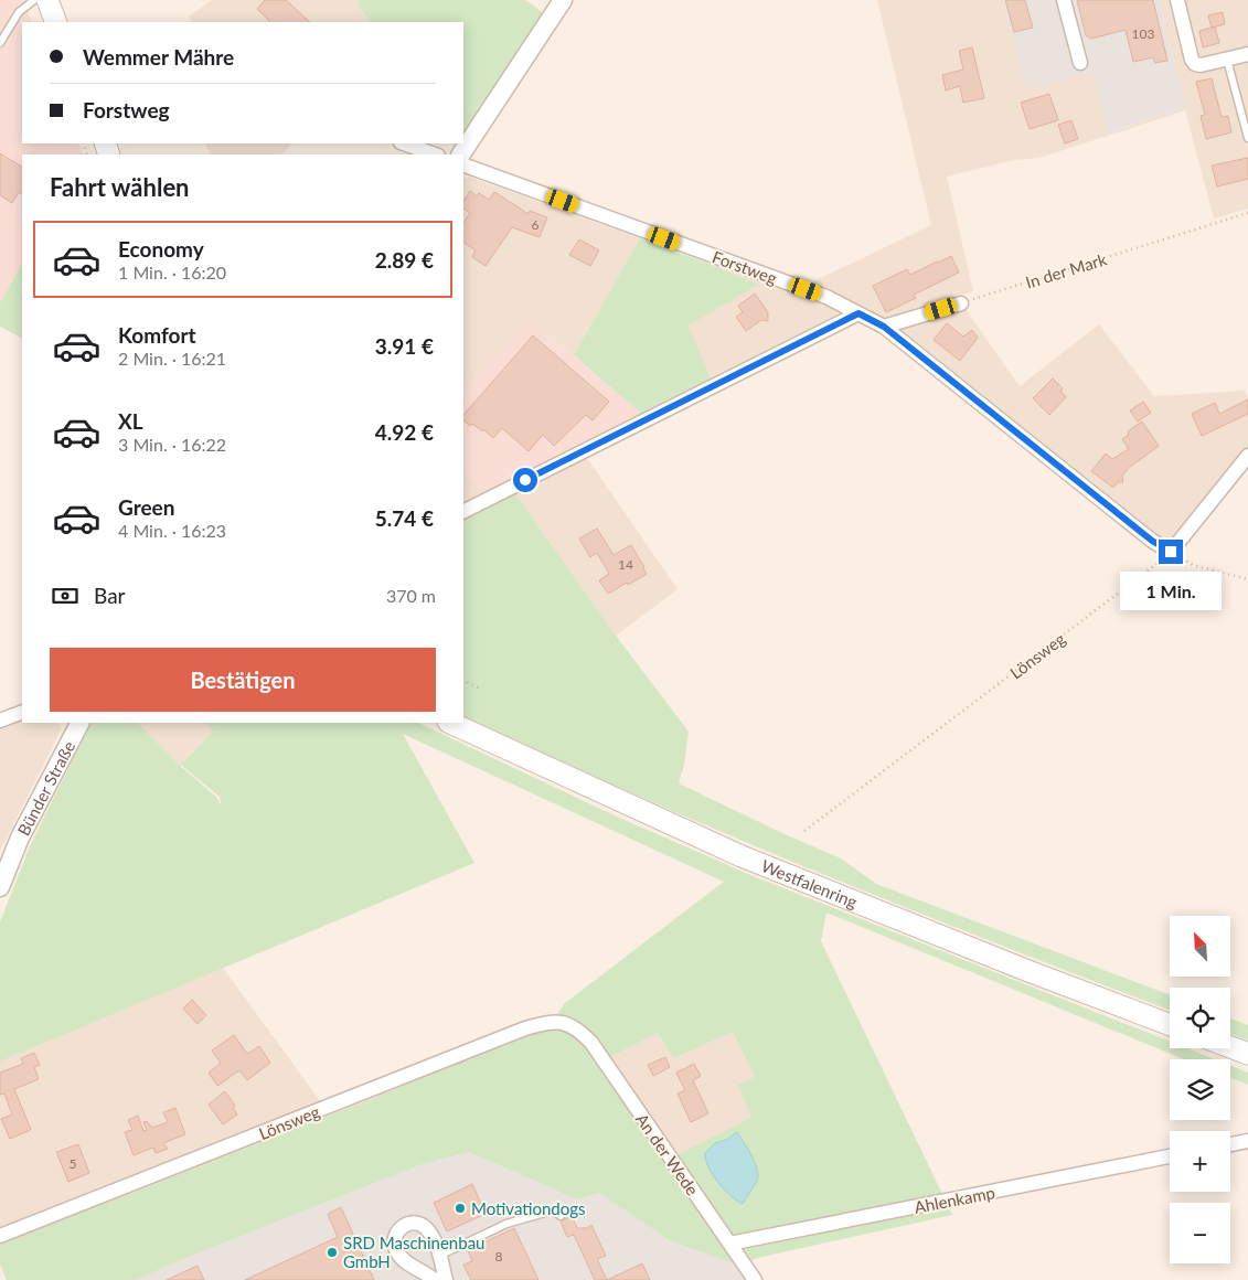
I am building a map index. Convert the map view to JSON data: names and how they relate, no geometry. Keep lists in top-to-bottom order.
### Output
{
  "streets": {
    "main road": ["Westfalenring"],
    "street": [
      "Forstweg",
      "Lönsweg",
      "Bünder Straße",
      "An der Wede",
      "Ahlenkamp"
    ],
    "path": ["In der Mark"]
  },
  "crossings": [
    ["Forstweg", "Lönsweg"],
    ["Lönsweg", "An der Wede"],
    ["An der Wede", "Ahlenkamp"]
  ],
  "places": ["Motivationdogs", "SRD Maschinenbau GmbH"],
  "house_numbers": [
    "103",
    "6",
    "14",
    "5",
    "8"
  ],
  "north": "top left",
  "page": {
    "banner": ["Wemmer Mähre", "Forstweg"],
    "heading": "Fahrt wählen",
    "list": [
      {
        "name": "Economy",
        "note": "1 Min. · 16:20",
        "value": "2.89 €"
      },
      {
        "name": "Komfort",
        "note": "2 Min. · 16:21",
        "value": "3.91 €"
      },
      {
        "name": "XL",
        "note": "3 Min. · 16:22",
        "value": "4.92 €"
      },
      {
        "name": "Green",
        "note": "4 Min. · 16:23",
        "value": "5.74 €"
      }
    ],
    "pay": ["Bar", "370 m"],
    "bubble": "1 Min.",
    "buttons": "Bestätigen",
    "map_buttons": ["+", "−"]
  }
}
